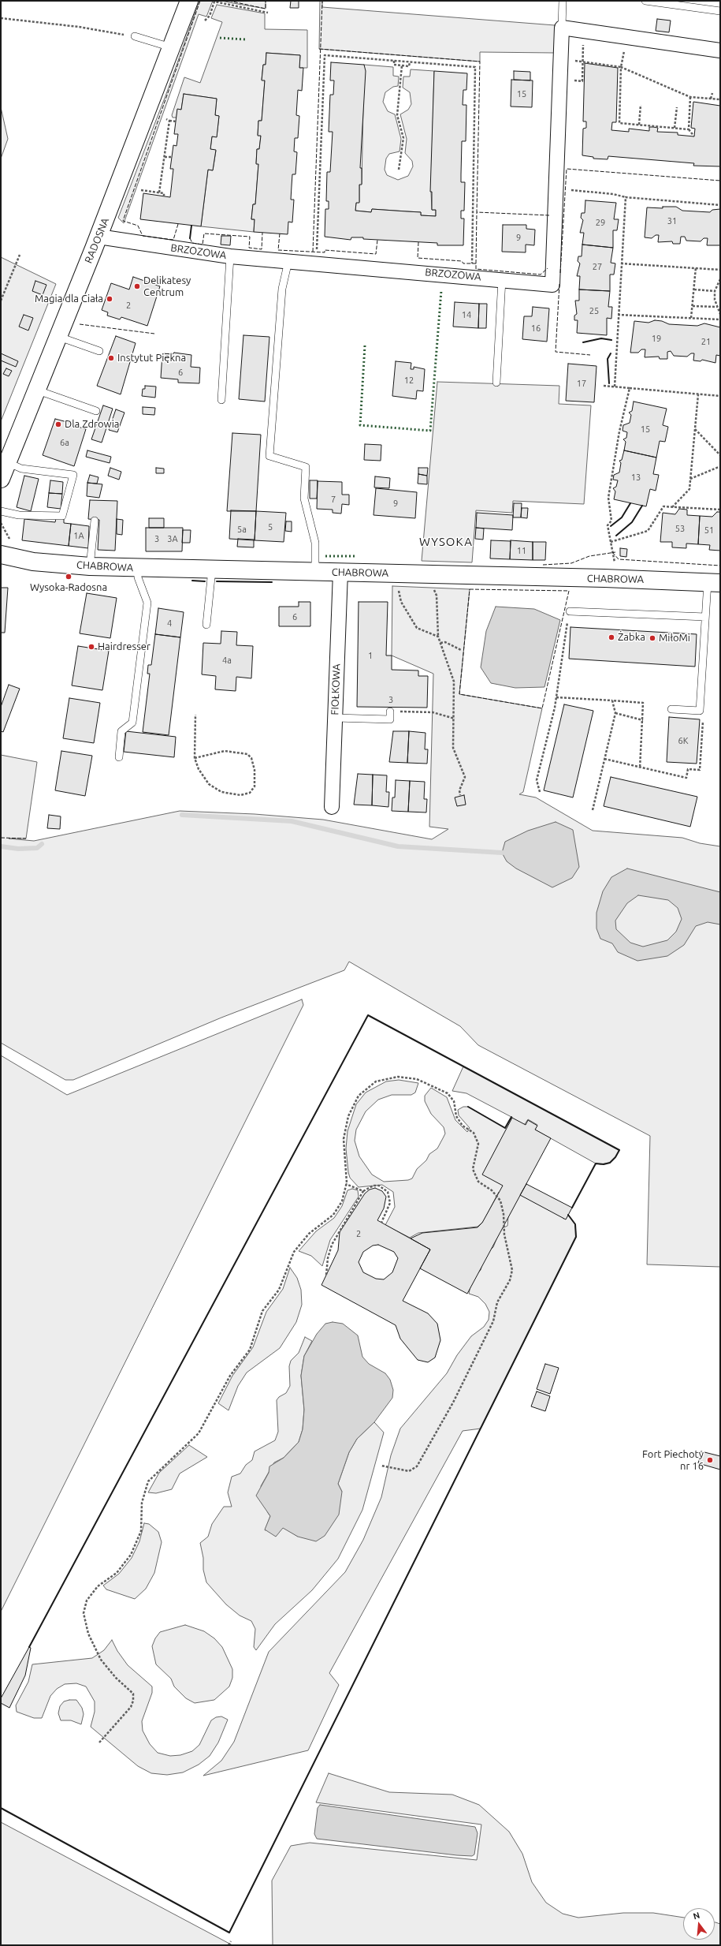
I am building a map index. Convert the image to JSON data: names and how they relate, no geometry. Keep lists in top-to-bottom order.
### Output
{
  "streets": {
    "street": [
      "RADOSNA",
      "BRZOZOWA",
      "CHABROWA",
      "FIOŁKOWA"
    ]
  },
  "crossings": [
    ["RADOSNA", "BRZOZOWA"],
    ["CHABROWA", "FIOŁKOWA"]
  ],
  "districts": ["WYSOKA"],
  "places": [
    "Delikatesy Centrum",
    "Magia dla Ciała",
    "Instytut Piękna",
    "Dla Zdrowia",
    "Wysoka-Radosna",
    "Żabka",
    "MiłoMi",
    "Hairdresser",
    "Fort Piechoty nr 16"
  ],
  "house_numbers": [
    "15",
    "31",
    "29",
    "9",
    "27",
    "2",
    "25",
    "14",
    "16",
    "19",
    "21",
    "6",
    "12",
    "17",
    "15",
    "6a",
    "13",
    "7",
    "9",
    "5",
    "53",
    "5a",
    "51",
    "1A",
    "3",
    "3A",
    "11",
    "6",
    "4",
    "1",
    "4a",
    "3",
    "6K",
    "2"
  ],
  "north": "top"
}
